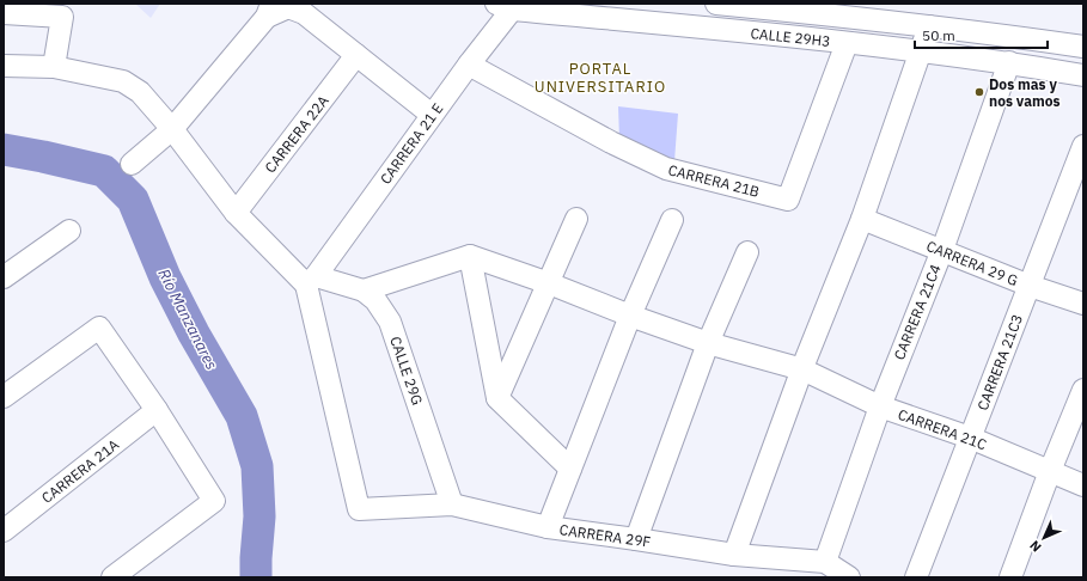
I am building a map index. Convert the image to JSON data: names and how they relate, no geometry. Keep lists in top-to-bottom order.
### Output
{
  "streets": {
    "street": [
      "CALLE 29H3",
      "CARRERA 22A",
      "CARRERA 21 E",
      "CARRERA 21B",
      "CARRERA 29 G",
      "CARRERA 21C4",
      "CARRERA 21C3",
      "CALLE 29G",
      "CARRERA 21C",
      "CARRERA 21A",
      "CARRERA 29F"
    ]
  },
  "crossings": [
    ["CALLE 29H3", "CARRERA 21 E"],
    ["CALLE 29H3", "CARRERA 21B"],
    ["CALLE 29H3", "CARRERA 21C4"],
    ["CARRERA 21 E", "CARRERA 21B"],
    ["CARRERA 21 E", "CALLE 29G"],
    ["CARRERA 21 E", "CARRERA 29F"],
    ["CARRERA 29 G", "CARRERA 21C4"],
    ["CARRERA 29 G", "CARRERA 21C3"],
    ["CARRERA 21C4", "CARRERA 21C"],
    ["CARRERA 21C4", "CARRERA 29F"],
    ["CARRERA 21C3", "CARRERA 21C"],
    ["CALLE 29G", "CARRERA 29F"]
  ],
  "districts": ["PORTAL UNIVERSITARIO"],
  "water": ["Río Manzanares"],
  "places": ["Dos mas y nos vamos"],
  "scale_bar": "50 m",
  "north": "bottom left"
}
